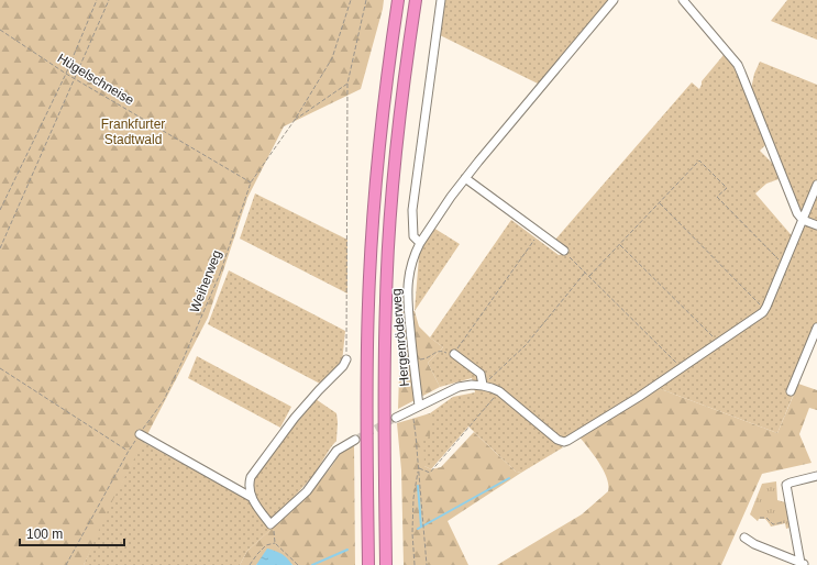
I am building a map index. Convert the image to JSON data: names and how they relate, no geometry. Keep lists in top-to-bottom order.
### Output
{
  "streets": {
    "street": ["Hergenröderweg"],
    "path": ["Hügelschneise", "Weiherweg"]
  },
  "crossings": [
    ["Hügelschneise", "Weiherweg"]
  ],
  "parks": ["Frankfurter Stadtwald"],
  "scale_bar": "100 m"
}
